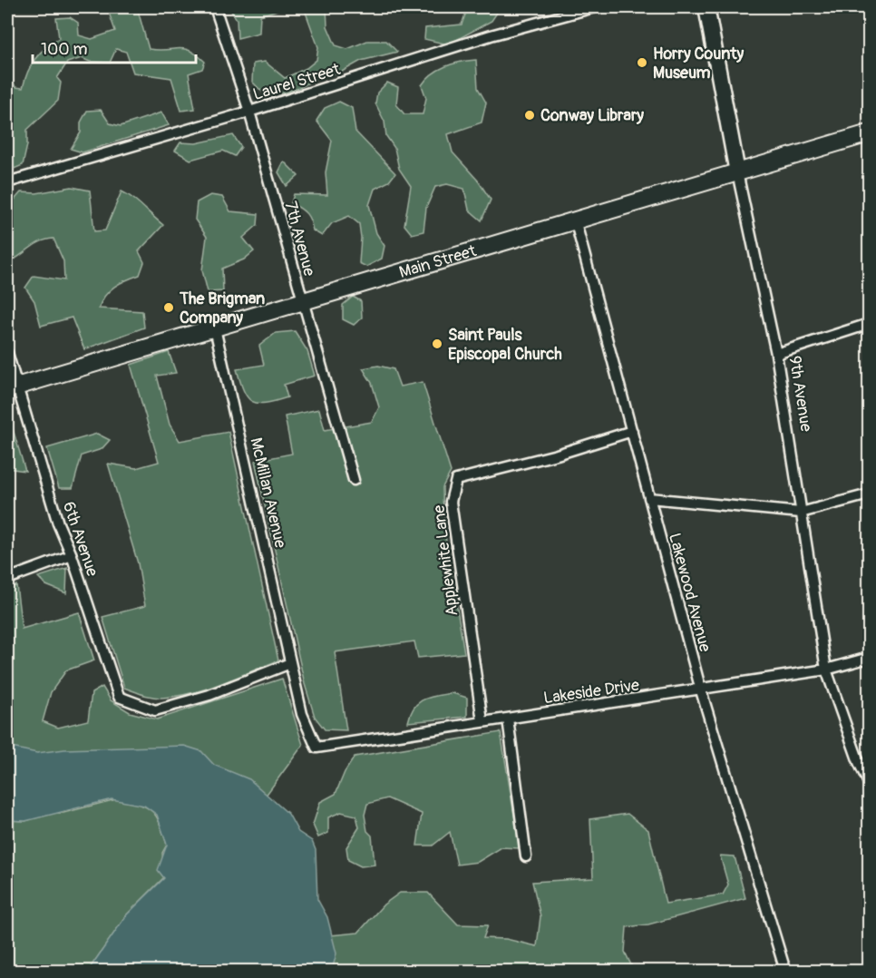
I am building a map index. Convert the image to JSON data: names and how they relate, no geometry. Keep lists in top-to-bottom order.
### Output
{
  "streets": {
    "main road": ["Main Street"],
    "street": [
      "Laurel Street",
      "7th Avenue",
      "9th Avenue",
      "McMillan Avenue",
      "6th Avenue",
      "Applewhite Lane",
      "Lakewood Avenue",
      "Lakeside Drive"
    ]
  },
  "crossings": [
    ["Laurel Street", "7th Avenue"],
    ["7th Avenue", "Main Street"],
    ["Main Street", "9th Avenue"],
    ["Main Street", "McMillan Avenue"],
    ["Main Street", "6th Avenue"],
    ["Main Street", "Lakewood Avenue"],
    ["9th Avenue", "Lakeside Drive"],
    ["McMillan Avenue", "6th Avenue"],
    ["McMillan Avenue", "Lakeside Drive"],
    ["Applewhite Lane", "Lakewood Avenue"],
    ["Applewhite Lane", "Lakeside Drive"],
    ["Lakewood Avenue", "Lakeside Drive"]
  ],
  "places": [
    "Horry County Museum",
    "Conway Library",
    "The Brigman Company",
    "Saint Pauls Episcopal Church"
  ],
  "scale_bar": "100 m"
}
